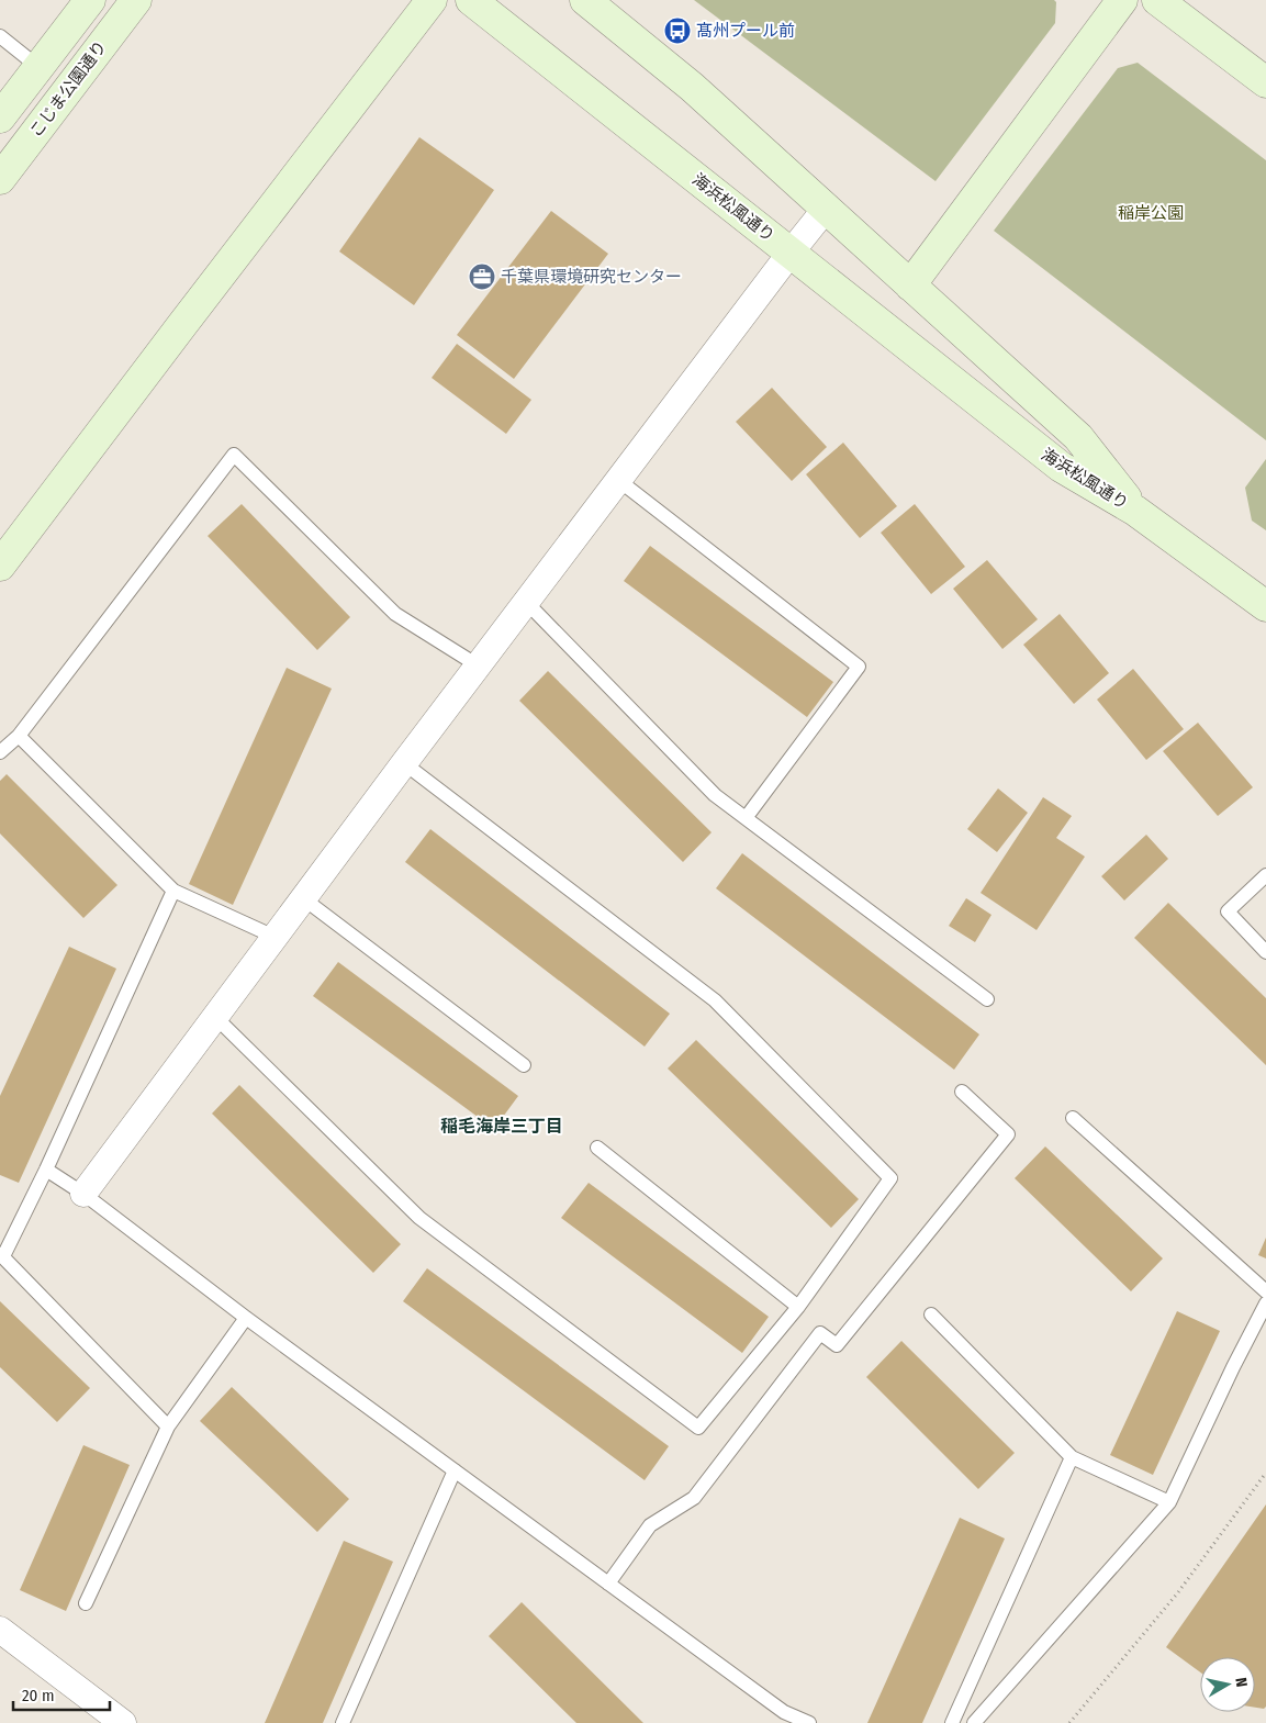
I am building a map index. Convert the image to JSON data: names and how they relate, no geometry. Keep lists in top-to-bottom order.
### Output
{
  "streets": {
    "street": ["こじま公園通り", "海浜松風通り"]
  },
  "districts": ["稲毛海岸三丁目"],
  "parks": ["稲岸公園"],
  "places": {
    "bus stop": ["髙州プール前"],
    "office": ["千葉県環境研究センター"]
  },
  "scale_bar": "20 m",
  "north": "right"
}
